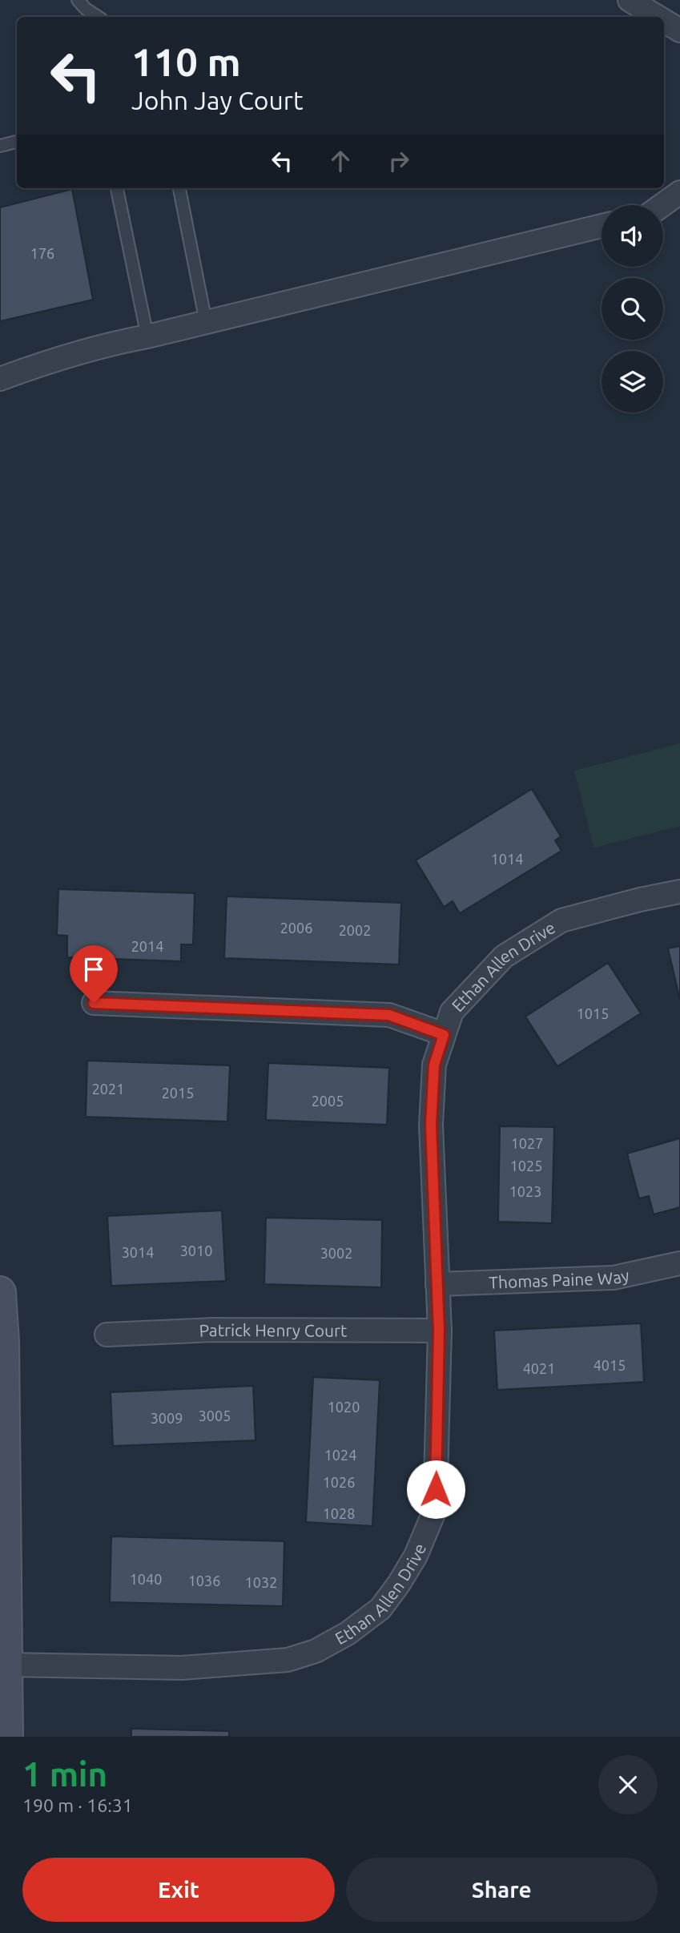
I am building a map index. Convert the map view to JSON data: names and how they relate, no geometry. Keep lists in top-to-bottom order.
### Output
{
  "streets": {
    "street": ["Ethan Allen Drive", "Thomas Paine Way", "Patrick Henry Court"]
  },
  "crossings": [
    ["Ethan Allen Drive", "Thomas Paine Way"],
    ["Ethan Allen Drive", "Patrick Henry Court"]
  ],
  "house_numbers": [
    "176",
    "1014",
    "2006",
    "2002",
    "2014",
    "1015",
    "2021",
    "2015",
    "2005",
    "1027",
    "1025",
    "1023",
    "3010",
    "3014",
    "3002",
    "4015",
    "4021",
    "1020",
    "3005",
    "3009",
    "1024",
    "1026",
    "1028",
    "1040",
    "1036",
    "1032"
  ],
  "page": {
    "turn": ["110 m", "John Jay Court"],
    "heading": ["1 min", "190 m · 16:31"],
    "buttons": ["Exit", "Share"]
  }
}
